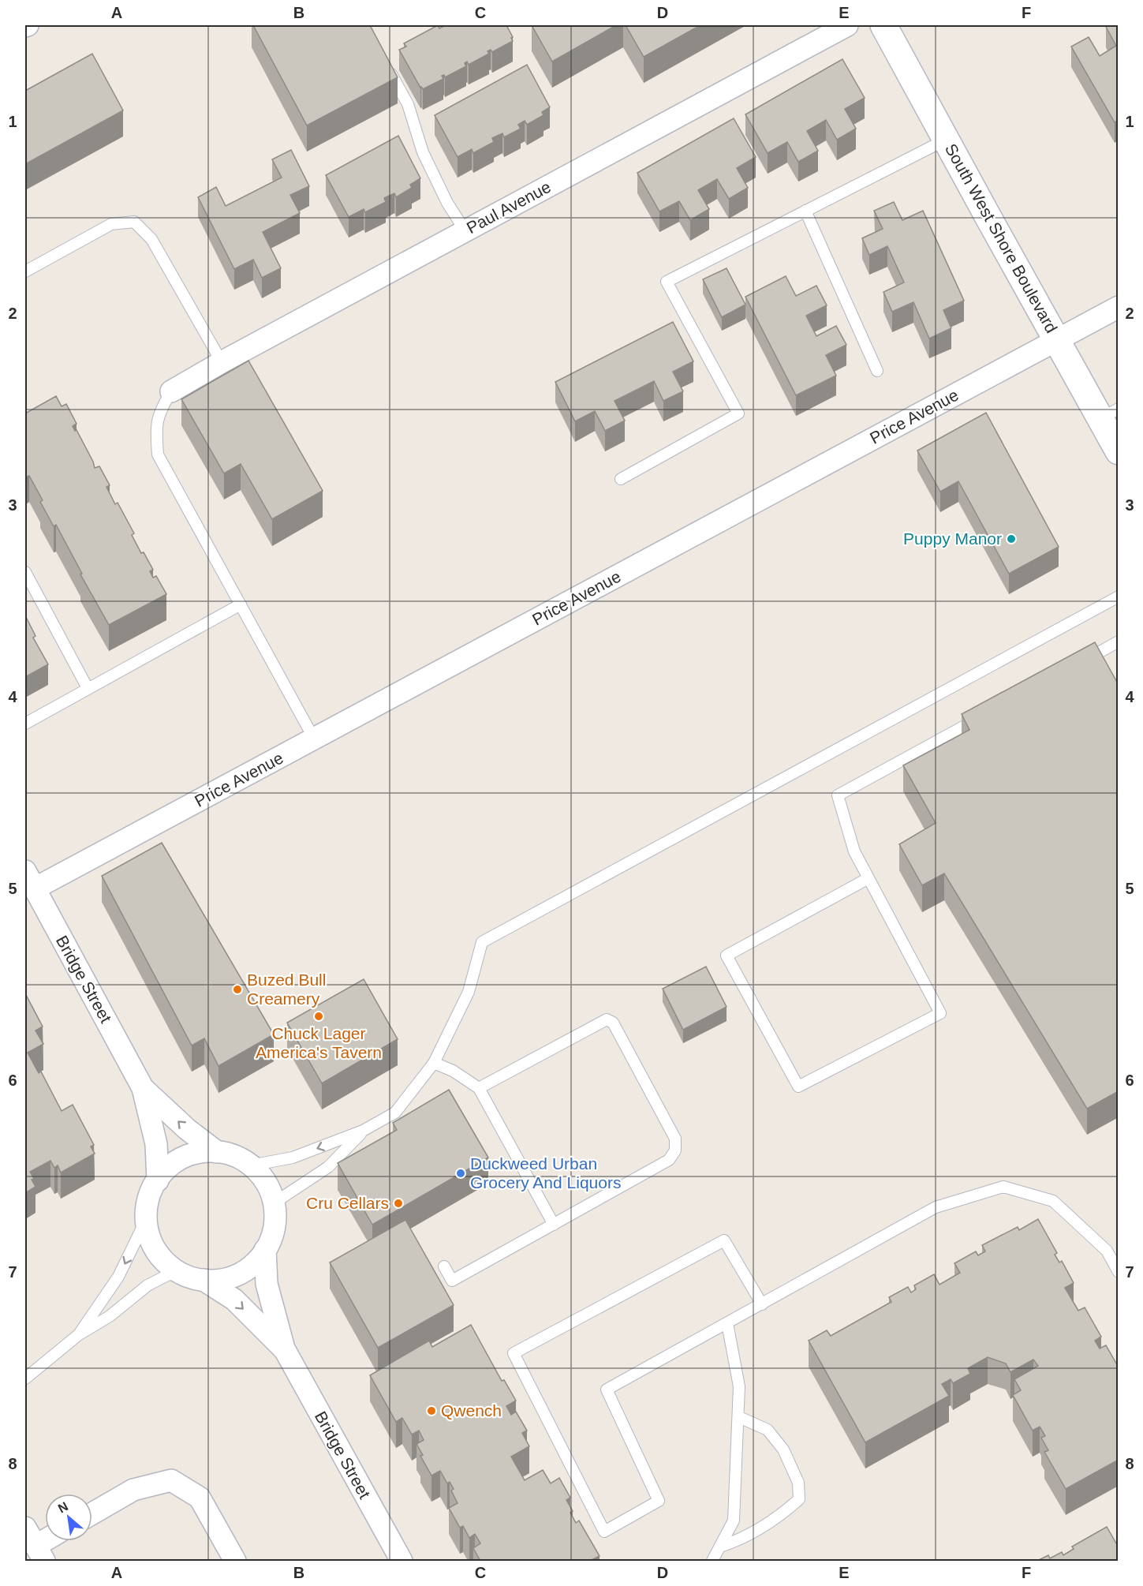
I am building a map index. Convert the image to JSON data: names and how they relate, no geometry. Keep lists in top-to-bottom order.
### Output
{
  "streets": {
    "street": [
      "Paul Avenue",
      "South West Shore Boulevard",
      "Price Avenue",
      "Bridge Street"
    ]
  },
  "crossings": [
    ["South West Shore Boulevard", "Price Avenue"],
    ["Price Avenue", "Bridge Street"]
  ],
  "places": [
    "Puppy Manor",
    "Buzed Bull Creamery",
    "Chuck Lager America's Tavern",
    "Duckweed Urban Grocery And Liquors",
    "Cru Cellars",
    "Qwench"
  ],
  "north": "top left",
  "grid": {
    "columns": [
      "A",
      "B",
      "C",
      "D",
      "E",
      "F"
    ],
    "rows": [
      "1",
      "2",
      "3",
      "4",
      "5",
      "6",
      "7",
      "8"
    ]
  }
}
